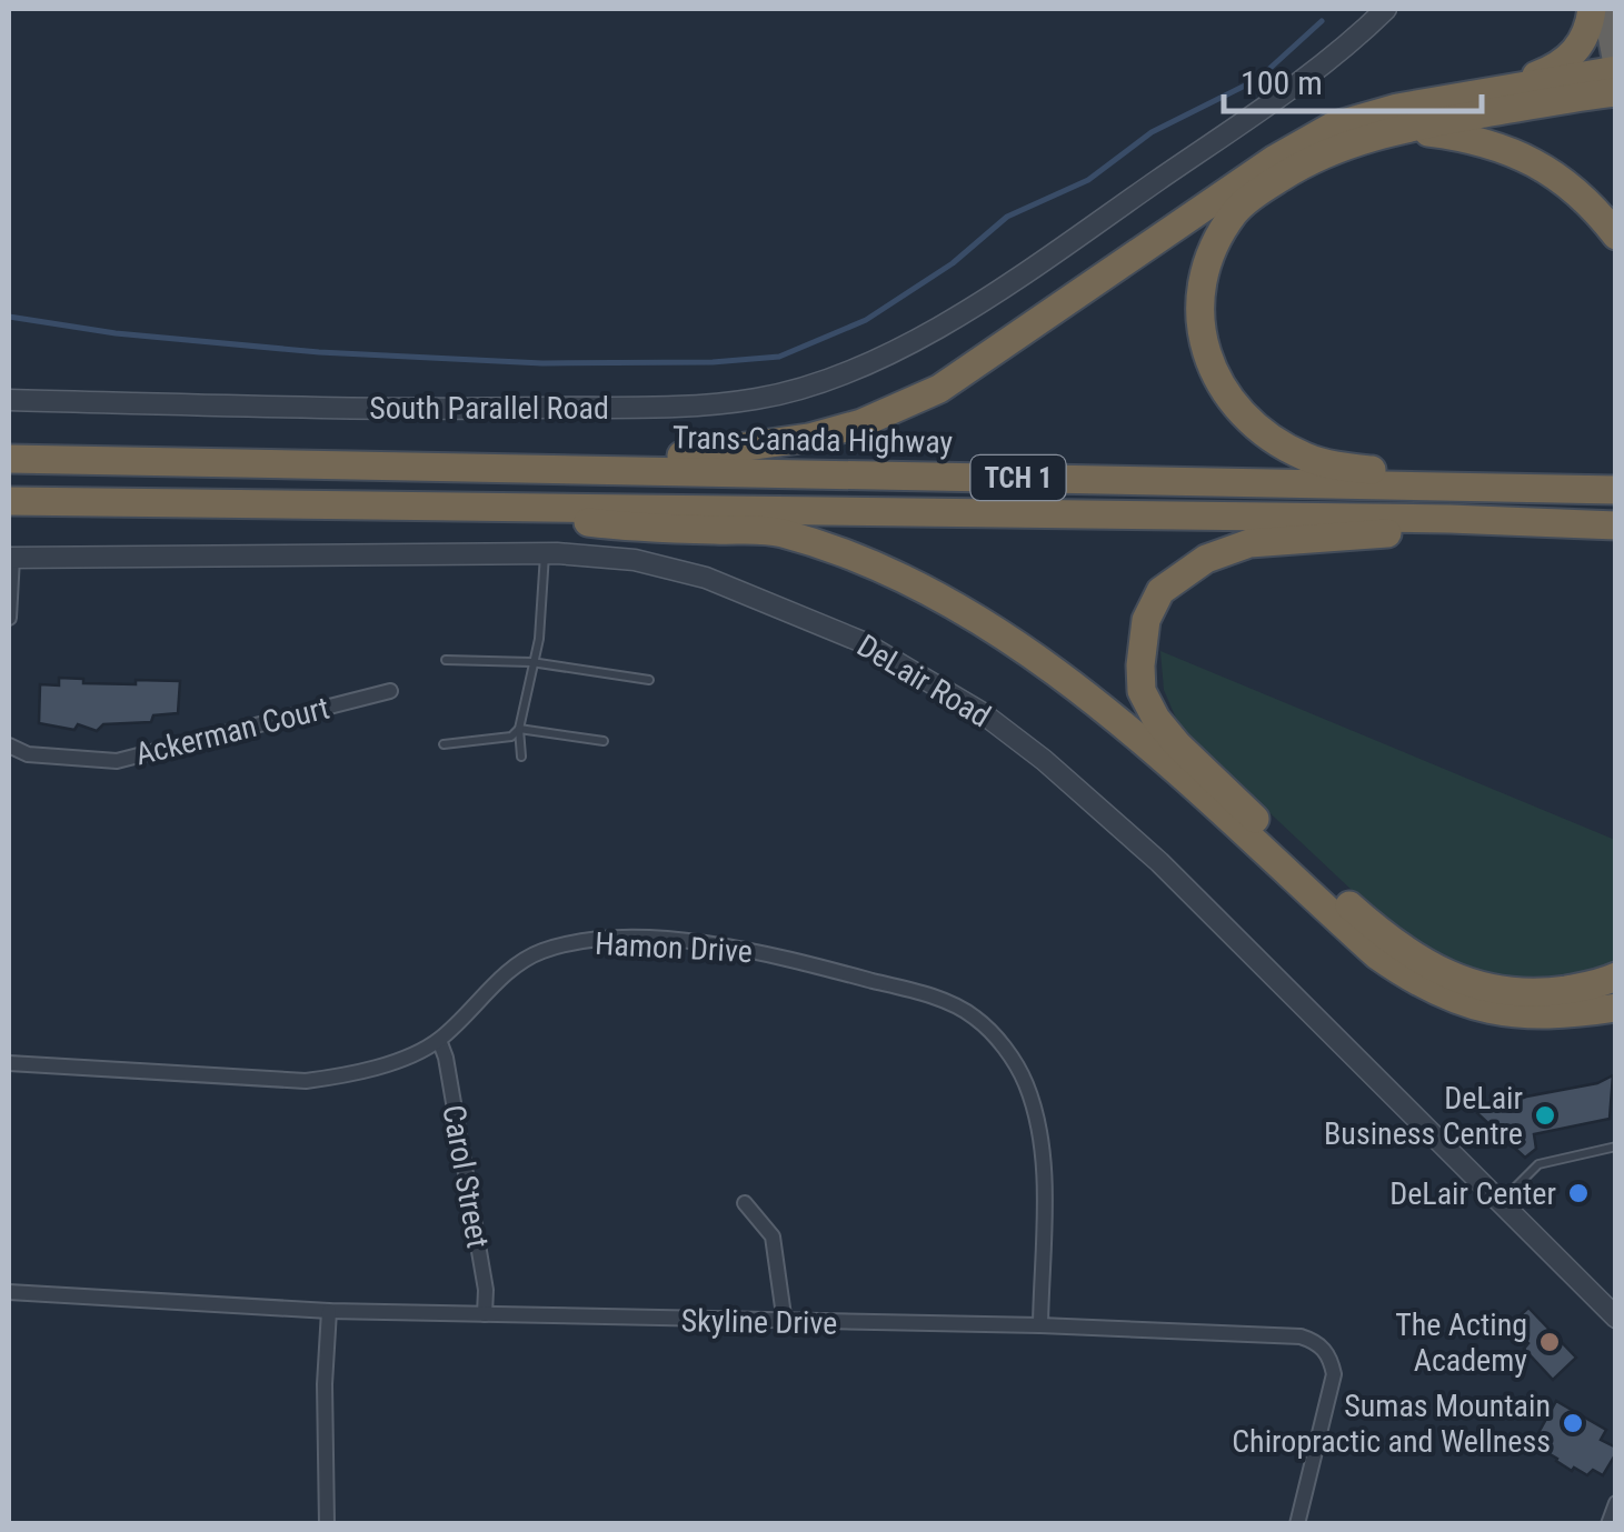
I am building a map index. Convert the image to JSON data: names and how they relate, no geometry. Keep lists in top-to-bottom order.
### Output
{
  "streets": {
    "highway": ["Trans-Canada Highway", "TCH 1"],
    "street": [
      "South Parallel Road",
      "DeLair Road",
      "Ackerman Court",
      "Hamon Drive",
      "Carol Street",
      "Skyline Drive"
    ]
  },
  "crossings": [
    ["Hamon Drive", "Carol Street"],
    ["Hamon Drive", "Skyline Drive"],
    ["Carol Street", "Skyline Drive"]
  ],
  "places": [
    "DeLair Business Centre",
    "DeLair Center",
    "The Acting Academy",
    "Sumas Mountain Chiropractic and Wellness"
  ],
  "scale_bar": "100 m"
}
